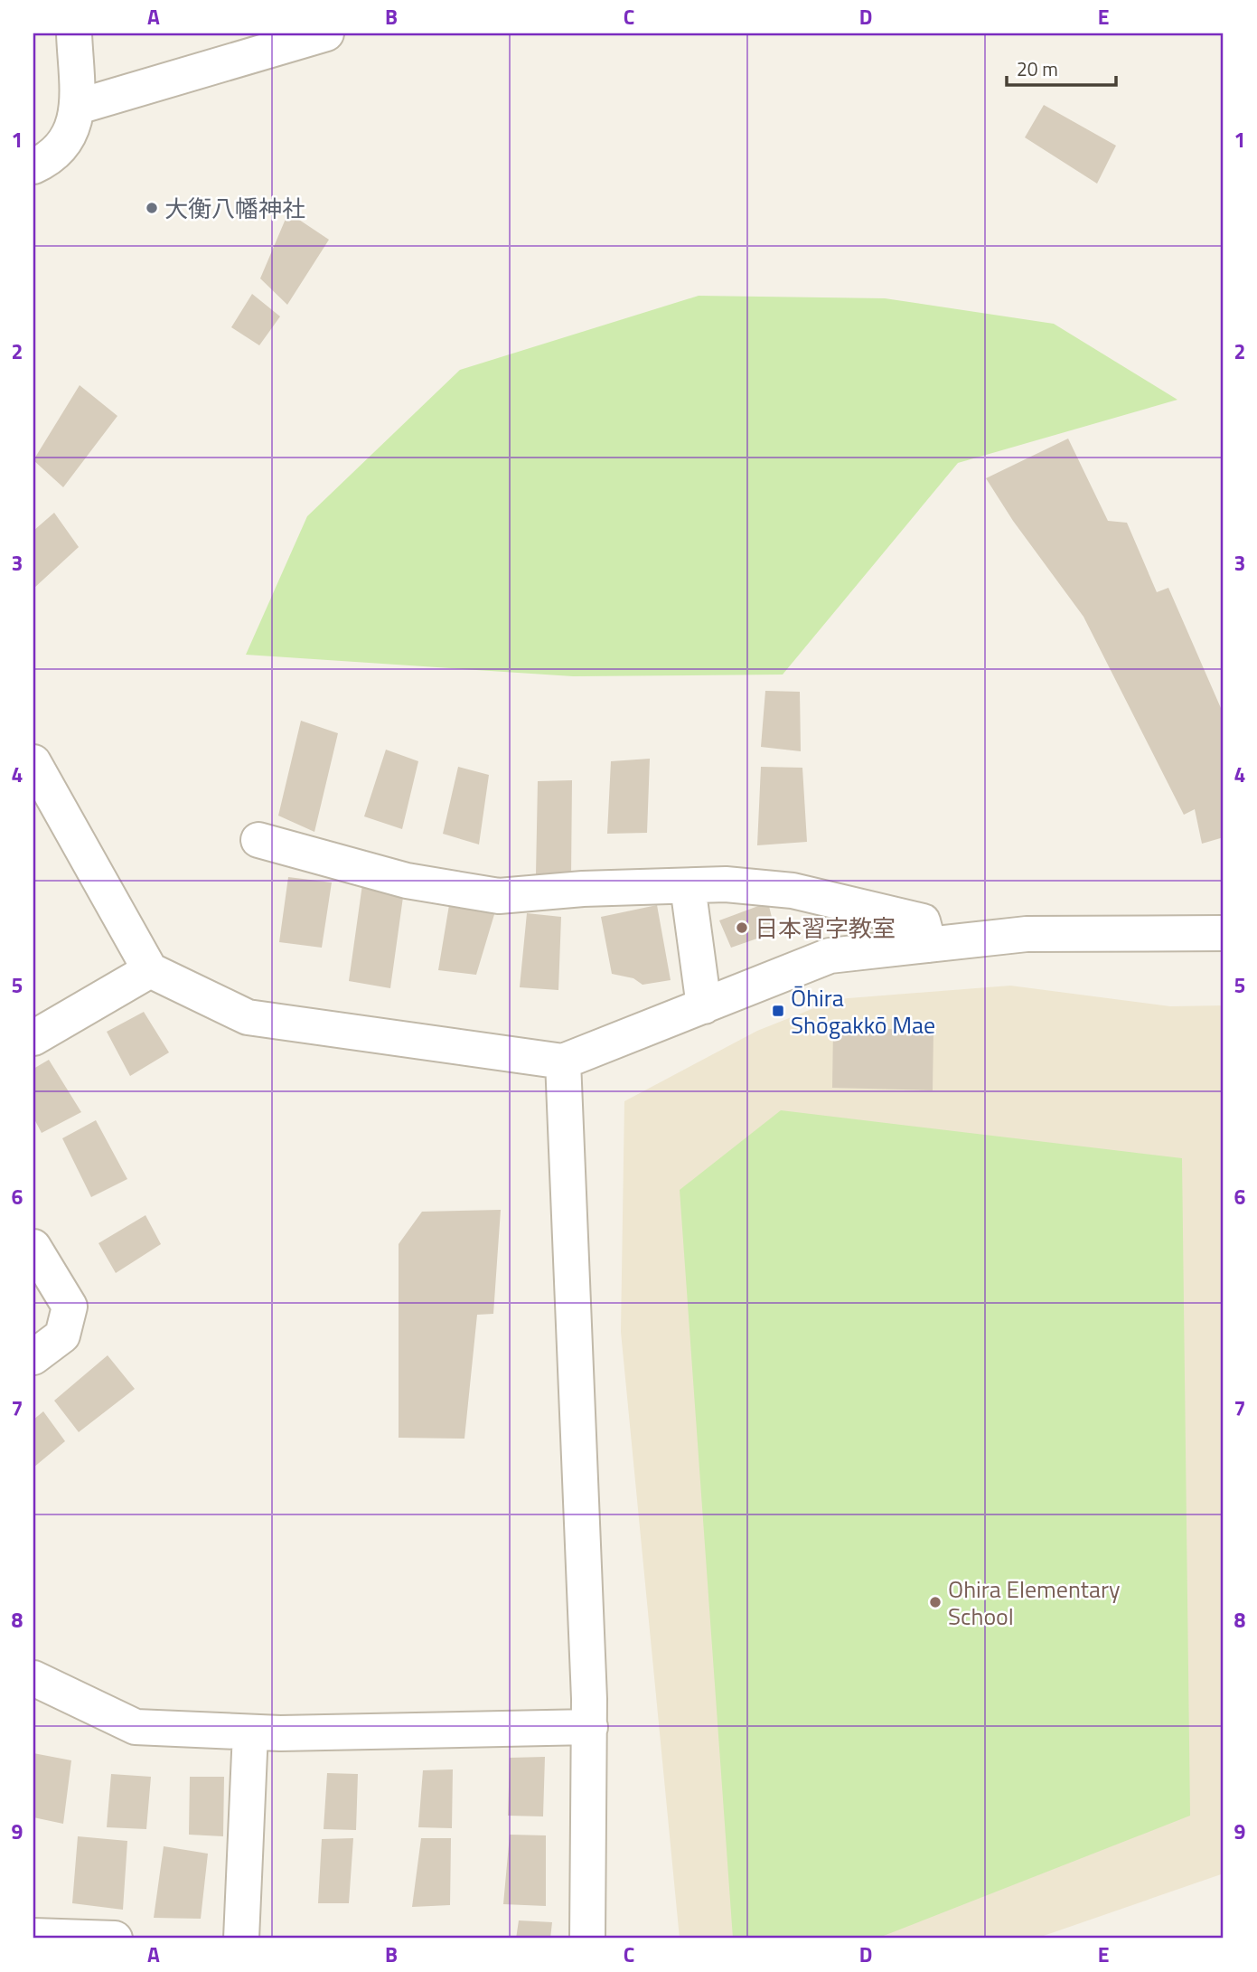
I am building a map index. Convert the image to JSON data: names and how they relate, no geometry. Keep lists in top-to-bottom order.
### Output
{
  "places": {
    "other": ["大衡八幡神社", "日本習字教室", "Ohira Elementary School"],
    "transit": ["Ōhira Shōgakkō Mae"]
  },
  "scale_bar": "20 m",
  "grid": {
    "columns": [
      "A",
      "B",
      "C",
      "D",
      "E"
    ],
    "rows": [
      "1",
      "2",
      "3",
      "4",
      "5",
      "6",
      "7",
      "8",
      "9"
    ]
  }
}
